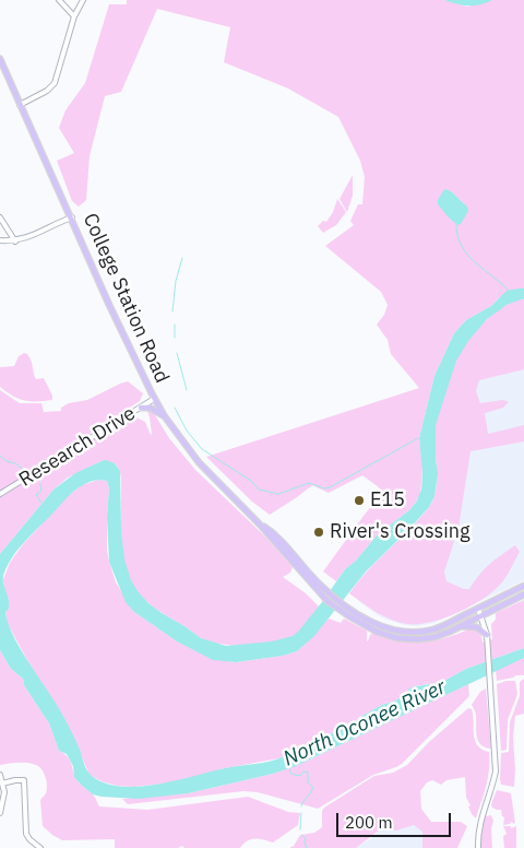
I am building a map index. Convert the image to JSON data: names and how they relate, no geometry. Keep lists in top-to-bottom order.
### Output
{
  "streets": {
    "main road": ["College Station Road"],
    "street": ["Research Drive"]
  },
  "crossings": [
    ["College Station Road", "Research Drive"]
  ],
  "water": ["North Oconee River"],
  "places": ["E15", "River's Crossing"],
  "scale_bar": "200 m"
}
